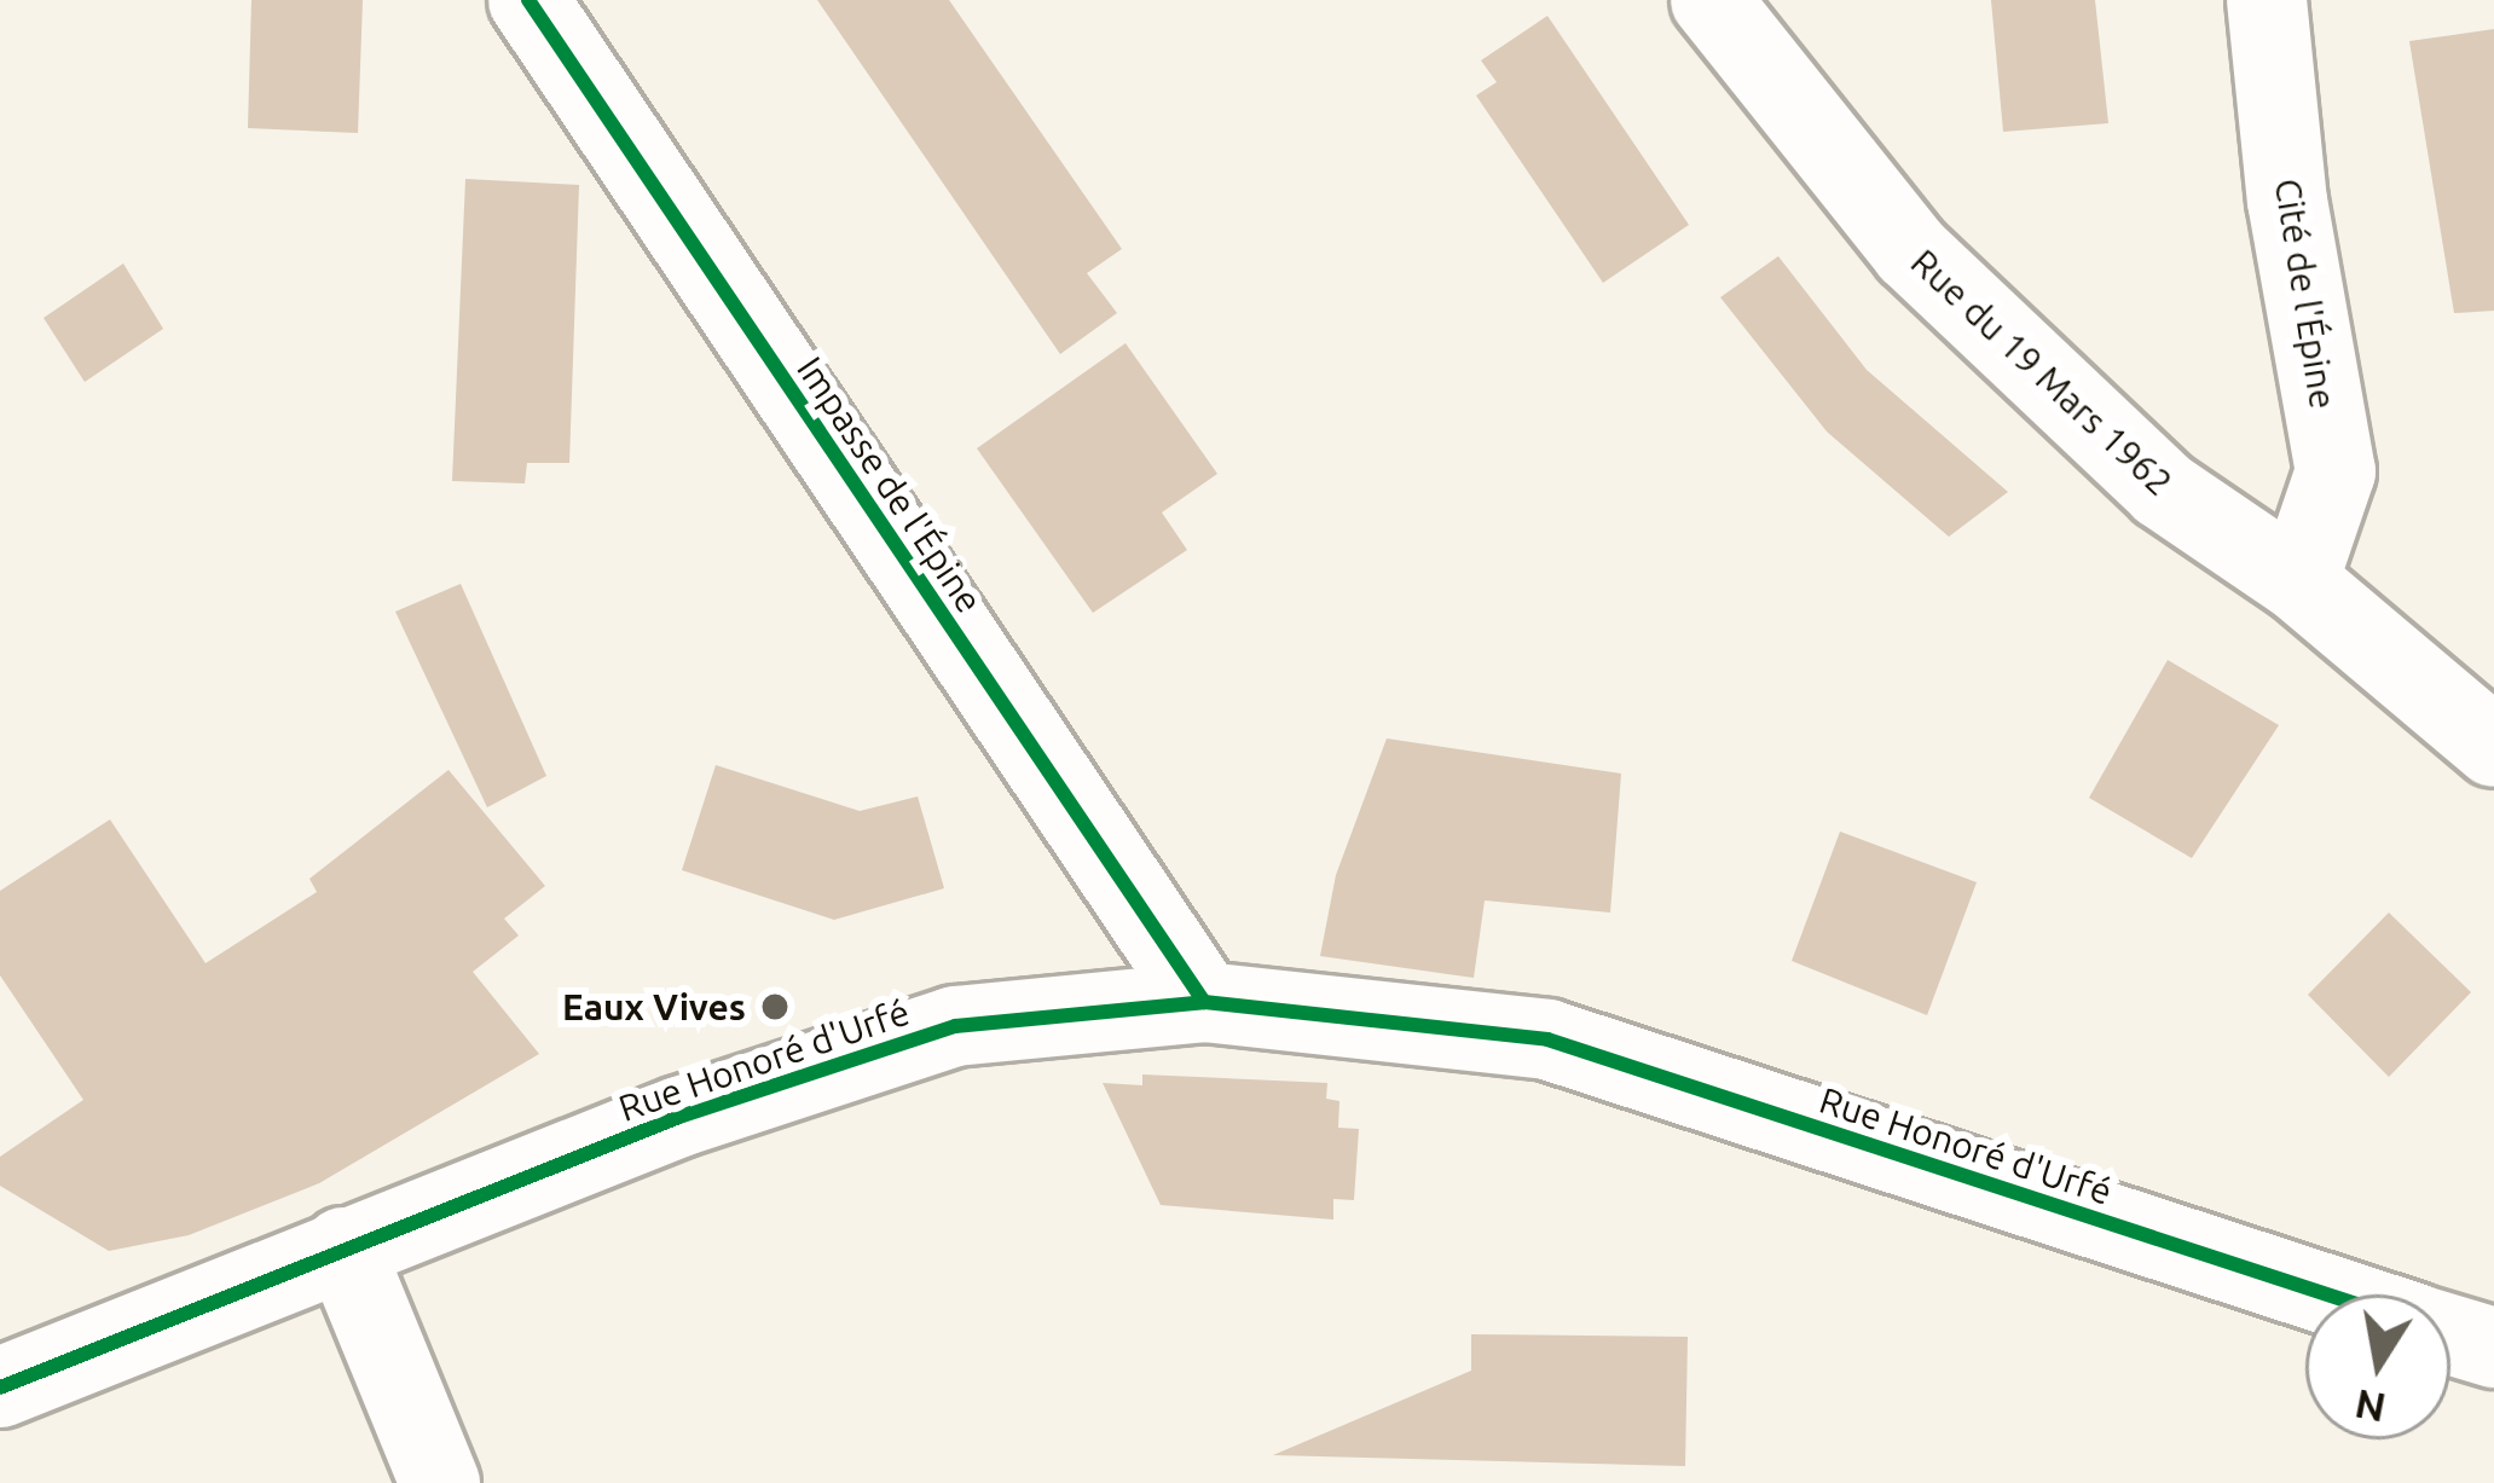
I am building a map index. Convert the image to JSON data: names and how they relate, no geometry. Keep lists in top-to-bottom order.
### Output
{
  "streets": {
    "street": [
      "Cité de l'Épine",
      "Rue du 19 Mars 1962",
      "Impasse de l'Épine",
      "Rue Honoré d'Urfé"
    ]
  },
  "crossings": [
    ["Cité de l'Épine", "Rue du 19 Mars 1962"],
    ["Impasse de l'Épine", "Rue Honoré d'Urfé"]
  ],
  "places": ["Eaux Vives"],
  "north": "bottom"
}
